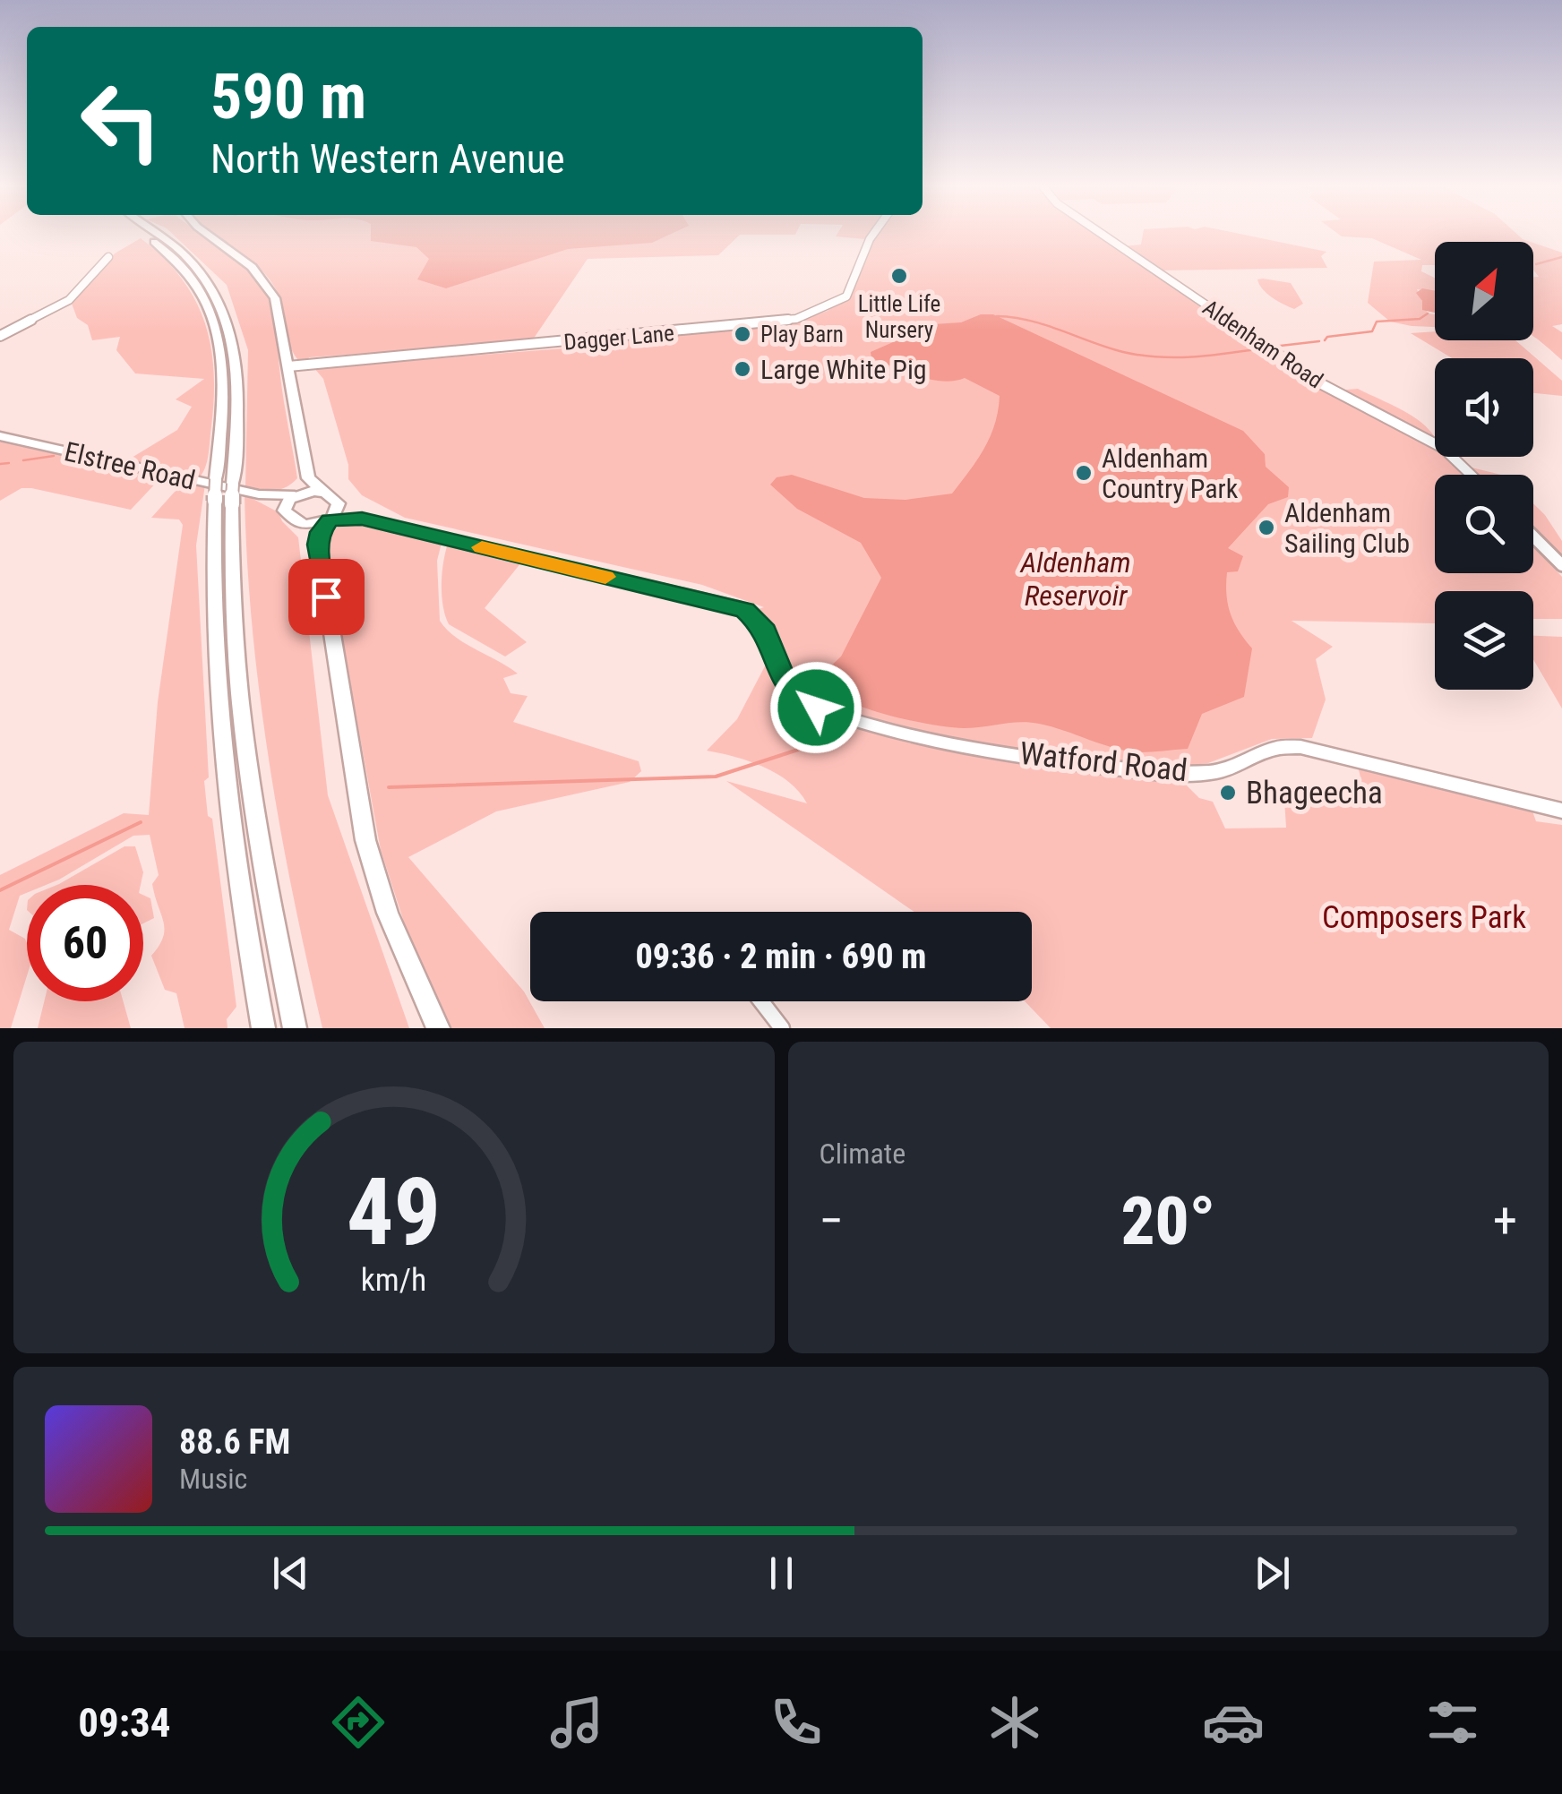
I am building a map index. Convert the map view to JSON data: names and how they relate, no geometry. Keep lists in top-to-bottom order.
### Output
{
  "streets": {
    "main road": ["Elstree Road", "Watford Road"],
    "street": ["Dagger Lane", "Aldenham Road"]
  },
  "water": ["Aldenham Reservoir"],
  "parks": ["Composers Park"],
  "places": [
    "Little Life Nursery",
    "Play Barn",
    "Large White Pig",
    "Aldenham Country Park",
    "Aldenham Sailing Club",
    "Bhageecha"
  ],
  "north": "top right",
  "page": {
    "turn": ["590 m", "North Western Avenue"],
    "limit": "60",
    "trip": "09:36 · 2 min · 690 m",
    "tile": "Climate",
    "heat": ["−", "20°", "+"],
    "song": ["88.6 FM", "Music"],
    "tabs": "09:34",
    "gauge": ["49", "km/h"]
  }
}
